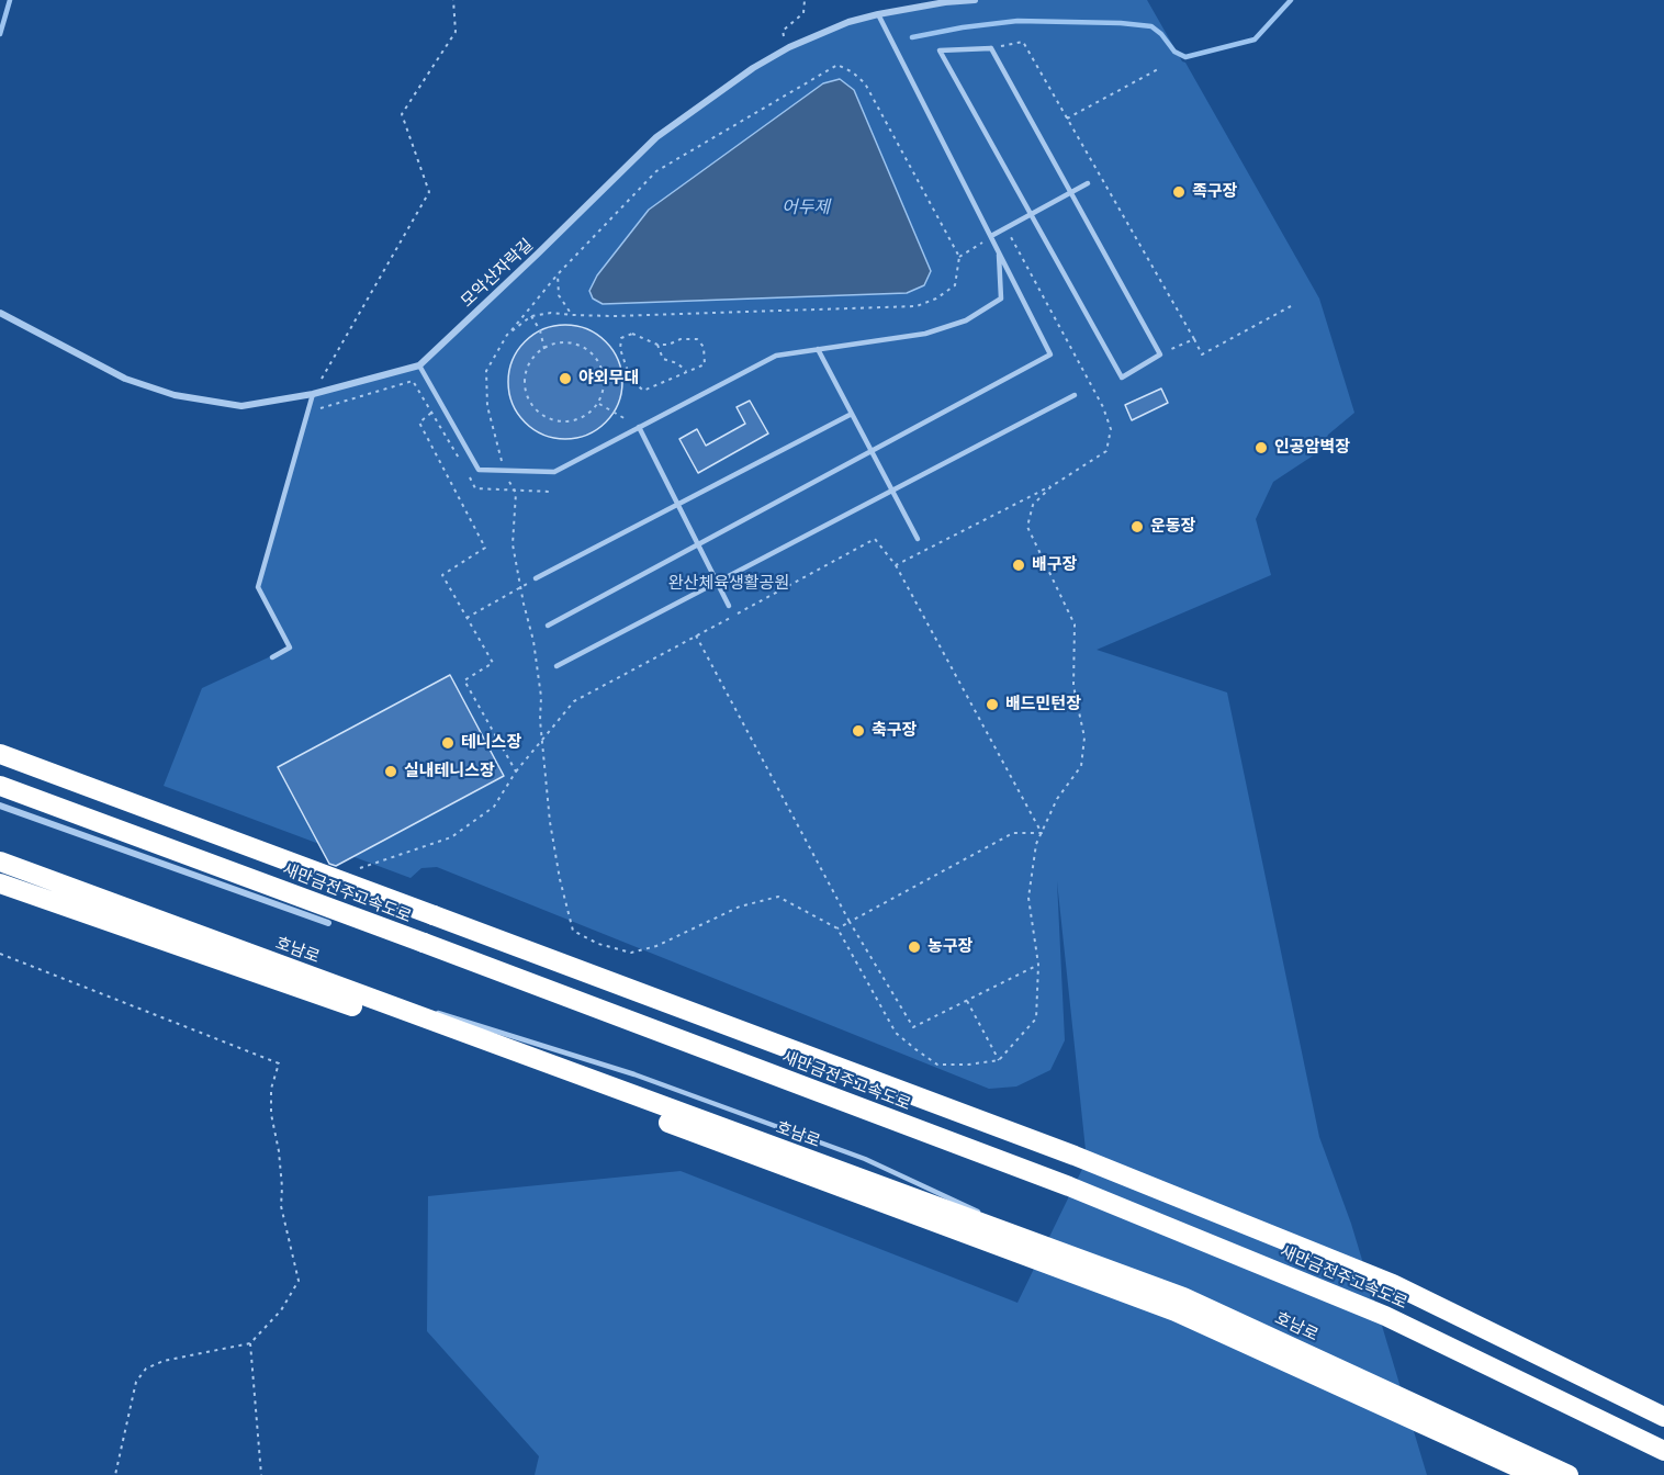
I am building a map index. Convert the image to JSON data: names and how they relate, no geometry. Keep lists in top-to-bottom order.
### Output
{
  "streets": {
    "highway": ["새만금전주고속도로", "호남로"],
    "street": ["모악산자락길"]
  },
  "water": ["어두제"],
  "parks": ["완산체육생활공원"],
  "places": [
    "족구장",
    "야외무대",
    "인공암벽장",
    "운동장",
    "배구장",
    "배드민턴장",
    "축구장",
    "테니스장",
    "실내테니스장",
    "농구장"
  ]
}
